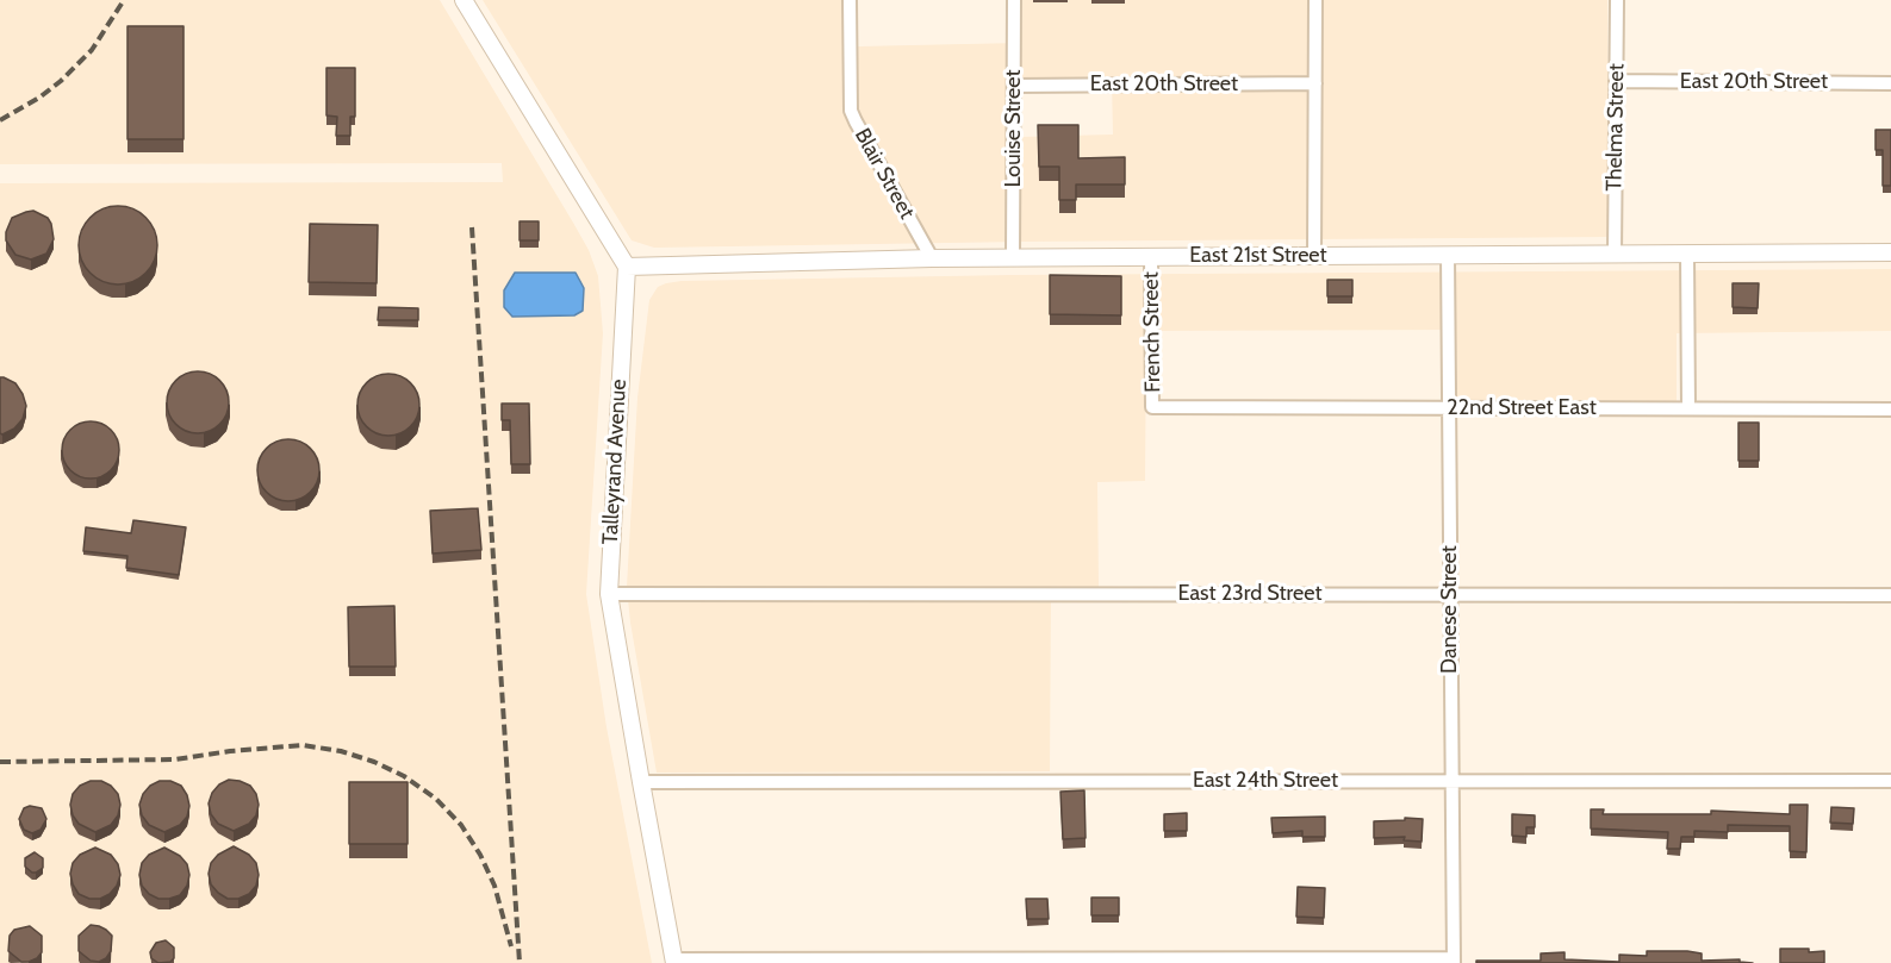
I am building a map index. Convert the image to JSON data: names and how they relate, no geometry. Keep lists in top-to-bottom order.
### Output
{
  "streets": {
    "main road": ["East 21st Street", "Talleyrand Avenue"],
    "street": [
      "East 20th Street",
      "Thelma Street",
      "Louise Street",
      "Blair Street",
      "French Street",
      "22nd Street East",
      "East 23rd Street",
      "Danese Street",
      "East 24th Street"
    ]
  },
  "crossings": [
    ["East 20th Street", "Thelma Street"],
    ["East 20th Street", "Louise Street"],
    ["Thelma Street", "East 21st Street"],
    ["Louise Street", "East 21st Street"],
    ["Blair Street", "East 21st Street"],
    ["East 21st Street", "French Street"],
    ["East 21st Street", "Talleyrand Avenue"],
    ["East 21st Street", "Danese Street"],
    ["French Street", "22nd Street East"],
    ["22nd Street East", "Danese Street"],
    ["Talleyrand Avenue", "East 23rd Street"],
    ["Talleyrand Avenue", "East 24th Street"],
    ["East 23rd Street", "Danese Street"],
    ["Danese Street", "East 24th Street"]
  ]
}
